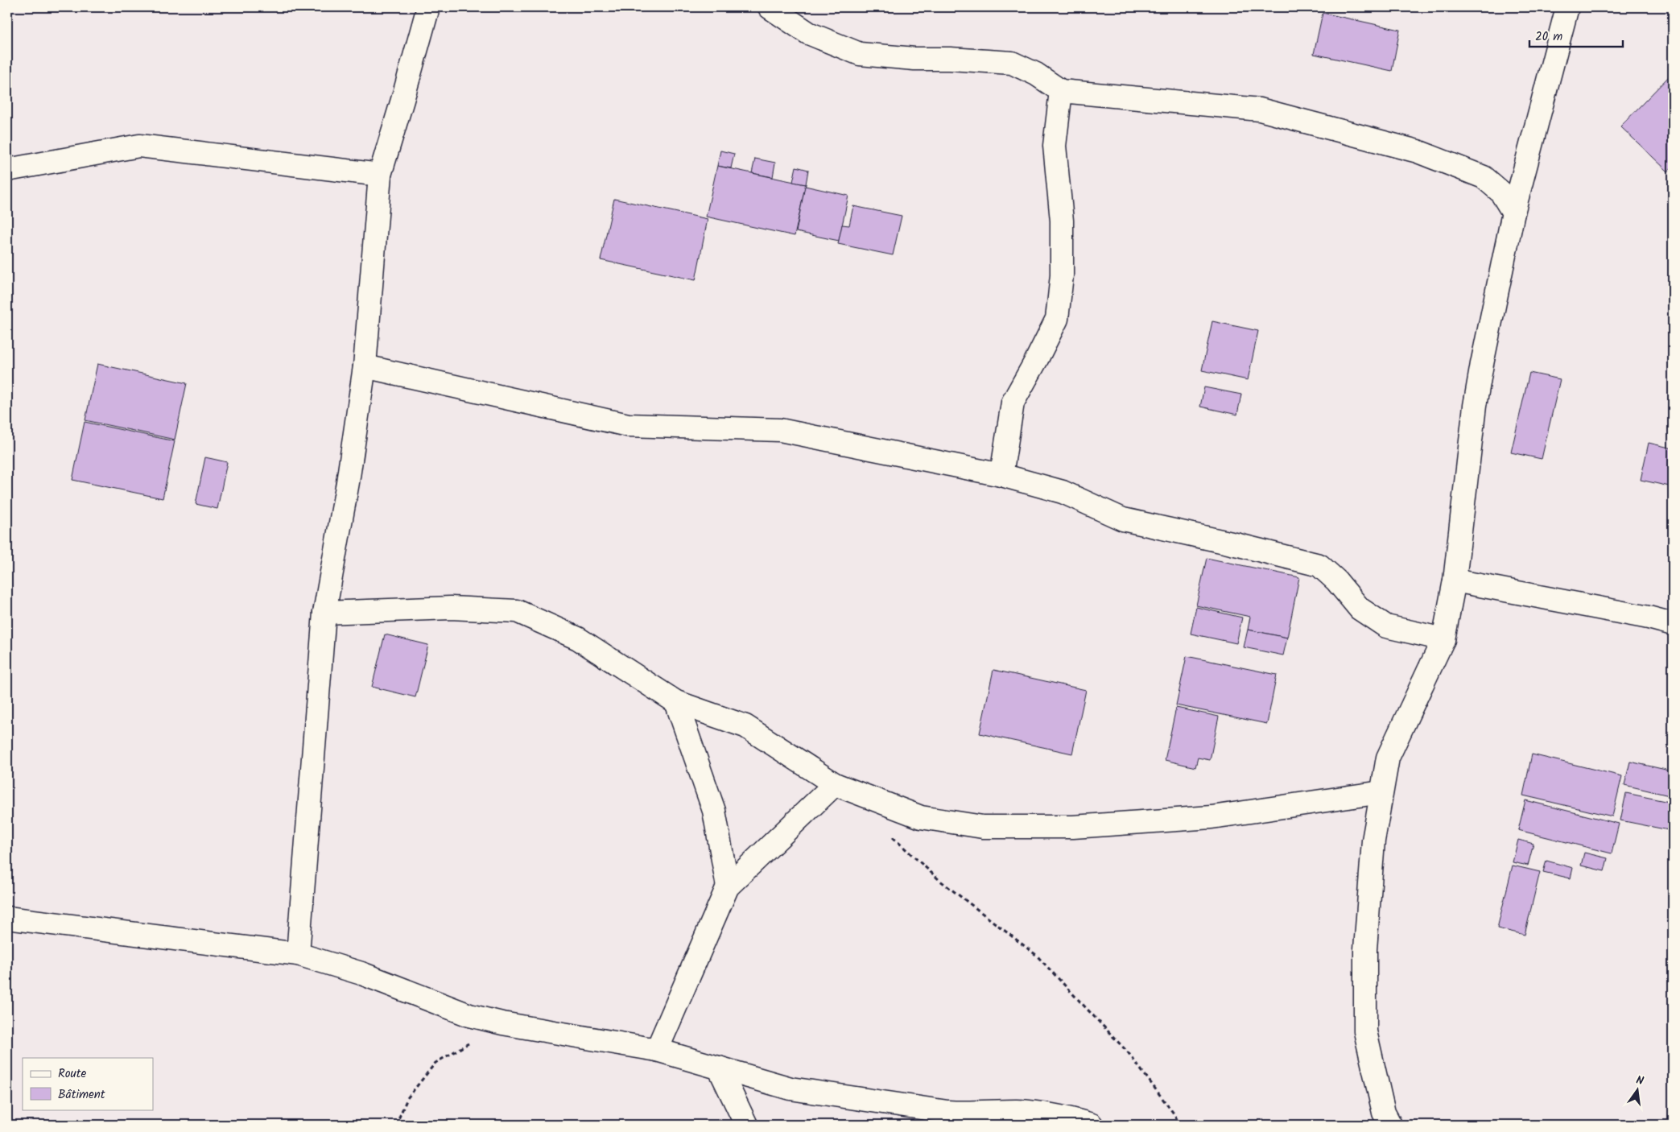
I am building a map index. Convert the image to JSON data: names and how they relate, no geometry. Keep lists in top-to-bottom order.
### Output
{
  "legend": ["Route", "Bâtiment"],
  "scale_bar": "20 m",
  "north": "top"
}
